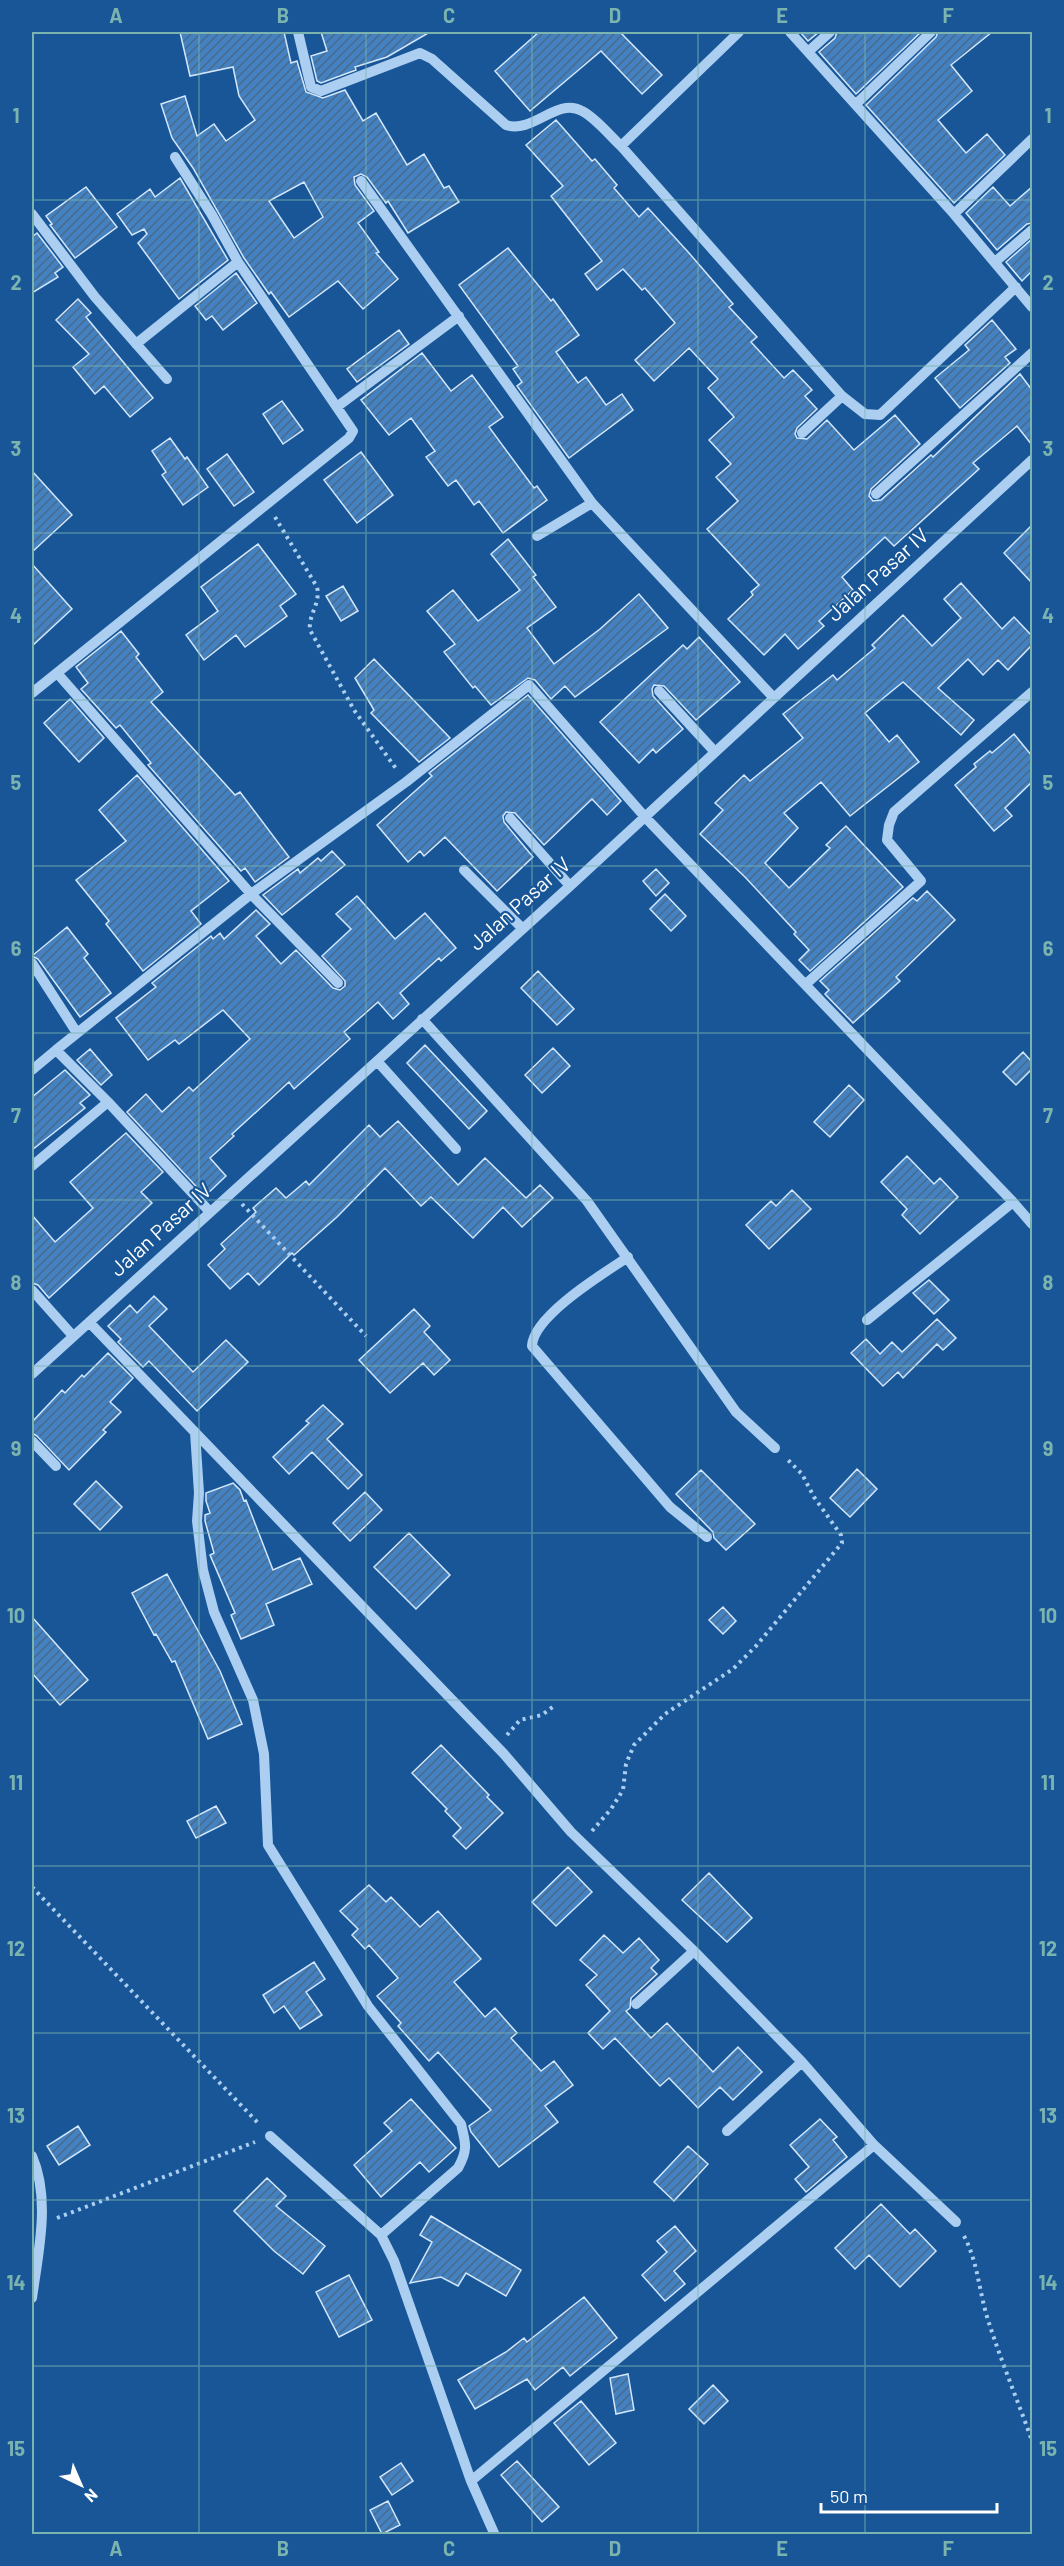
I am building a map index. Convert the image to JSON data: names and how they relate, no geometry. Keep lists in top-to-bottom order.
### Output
{
  "streets": {
    "street": ["Jalan Pasar IV"]
  },
  "scale_bar": "50 m",
  "north": "bottom right",
  "grid": {
    "columns": [
      "A",
      "B",
      "C",
      "D",
      "E",
      "F"
    ],
    "rows": [
      "1",
      "2",
      "3",
      "4",
      "5",
      "6",
      "7",
      "8",
      "9",
      "10",
      "11",
      "12",
      "13",
      "14",
      "15"
    ]
  }
}
